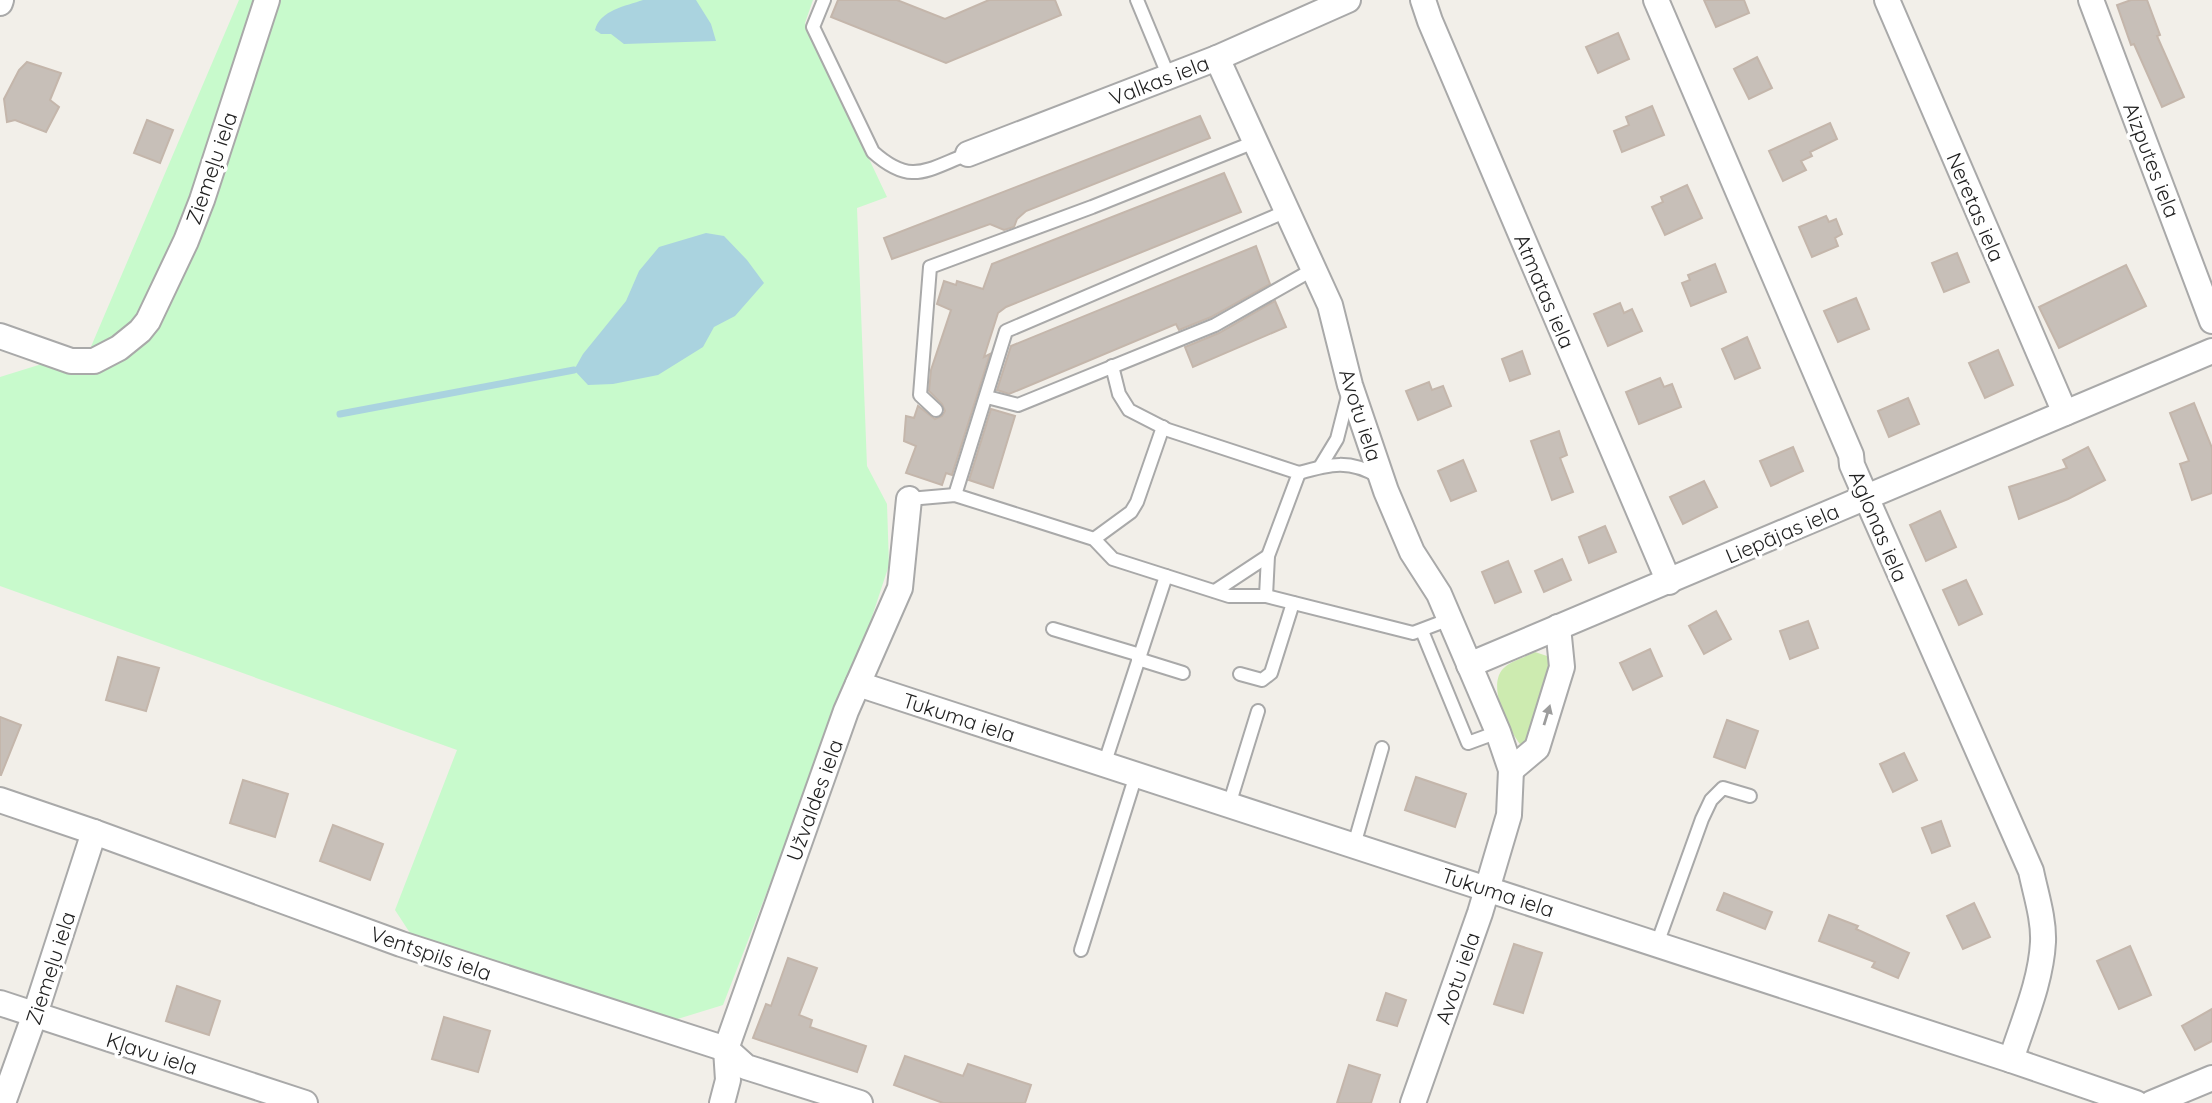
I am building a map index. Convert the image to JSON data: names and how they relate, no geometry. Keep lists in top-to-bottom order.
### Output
{
  "streets": {
    "street": [
      "Valkas iela",
      "Aizputes iela",
      "Ziemeļu iela",
      "Neretas iela",
      "Atmatas iela",
      "Avotu iela",
      "Aglonas iela",
      "Liepājas iela",
      "Tukuma iela",
      "Užvaldes iela",
      "Ventspils iela",
      "Kļavu iela"
    ]
  },
  "crossings": [
    ["Valkas iela", "Avotu iela"],
    ["Ziemeļu iela", "Ventspils iela"],
    ["Ziemeļu iela", "Kļavu iela"],
    ["Neretas iela", "Liepājas iela"],
    ["Atmatas iela", "Liepājas iela"],
    ["Avotu iela", "Liepājas iela"],
    ["Avotu iela", "Tukuma iela"],
    ["Aglonas iela", "Liepājas iela"],
    ["Aglonas iela", "Tukuma iela"],
    ["Tukuma iela", "Užvaldes iela"],
    ["Užvaldes iela", "Ventspils iela"]
  ]
}
